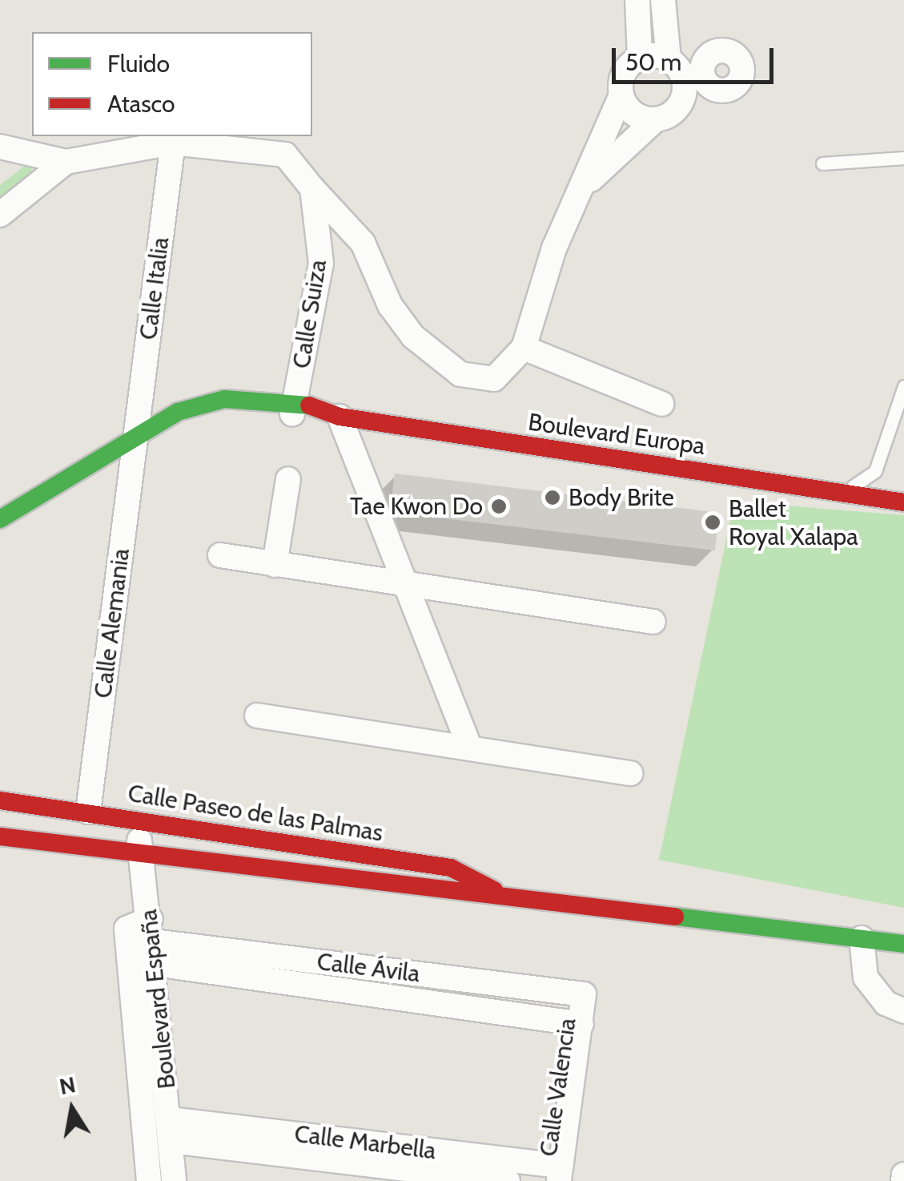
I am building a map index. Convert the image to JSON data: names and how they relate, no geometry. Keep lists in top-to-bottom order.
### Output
{
  "streets": {
    "street": [
      "Calle Italia",
      "Calle Suiza",
      "Boulevard Europa",
      "Calle Alemania",
      "Calle Paseo de las Palmas",
      "Calle Ávila",
      "Boulevard España",
      "Calle Valencia",
      "Calle Marbella"
    ]
  },
  "crossings": [
    ["Calle Italia", "Boulevard Europa"],
    ["Calle Italia", "Calle Alemania"],
    ["Calle Suiza", "Boulevard Europa"],
    ["Boulevard Europa", "Calle Alemania"],
    ["Calle Alemania", "Calle Paseo de las Palmas"],
    ["Calle Paseo de las Palmas", "Boulevard España"],
    ["Calle Ávila", "Boulevard España"],
    ["Calle Ávila", "Calle Valencia"],
    ["Boulevard España", "Calle Marbella"],
    ["Calle Valencia", "Calle Marbella"]
  ],
  "places": ["Body Brite", "Tae Kwon Do", "Ballet Royal Xalapa"],
  "legend": ["Fluido", "Atasco"],
  "scale_bar": "50 m",
  "north": "top"
}
